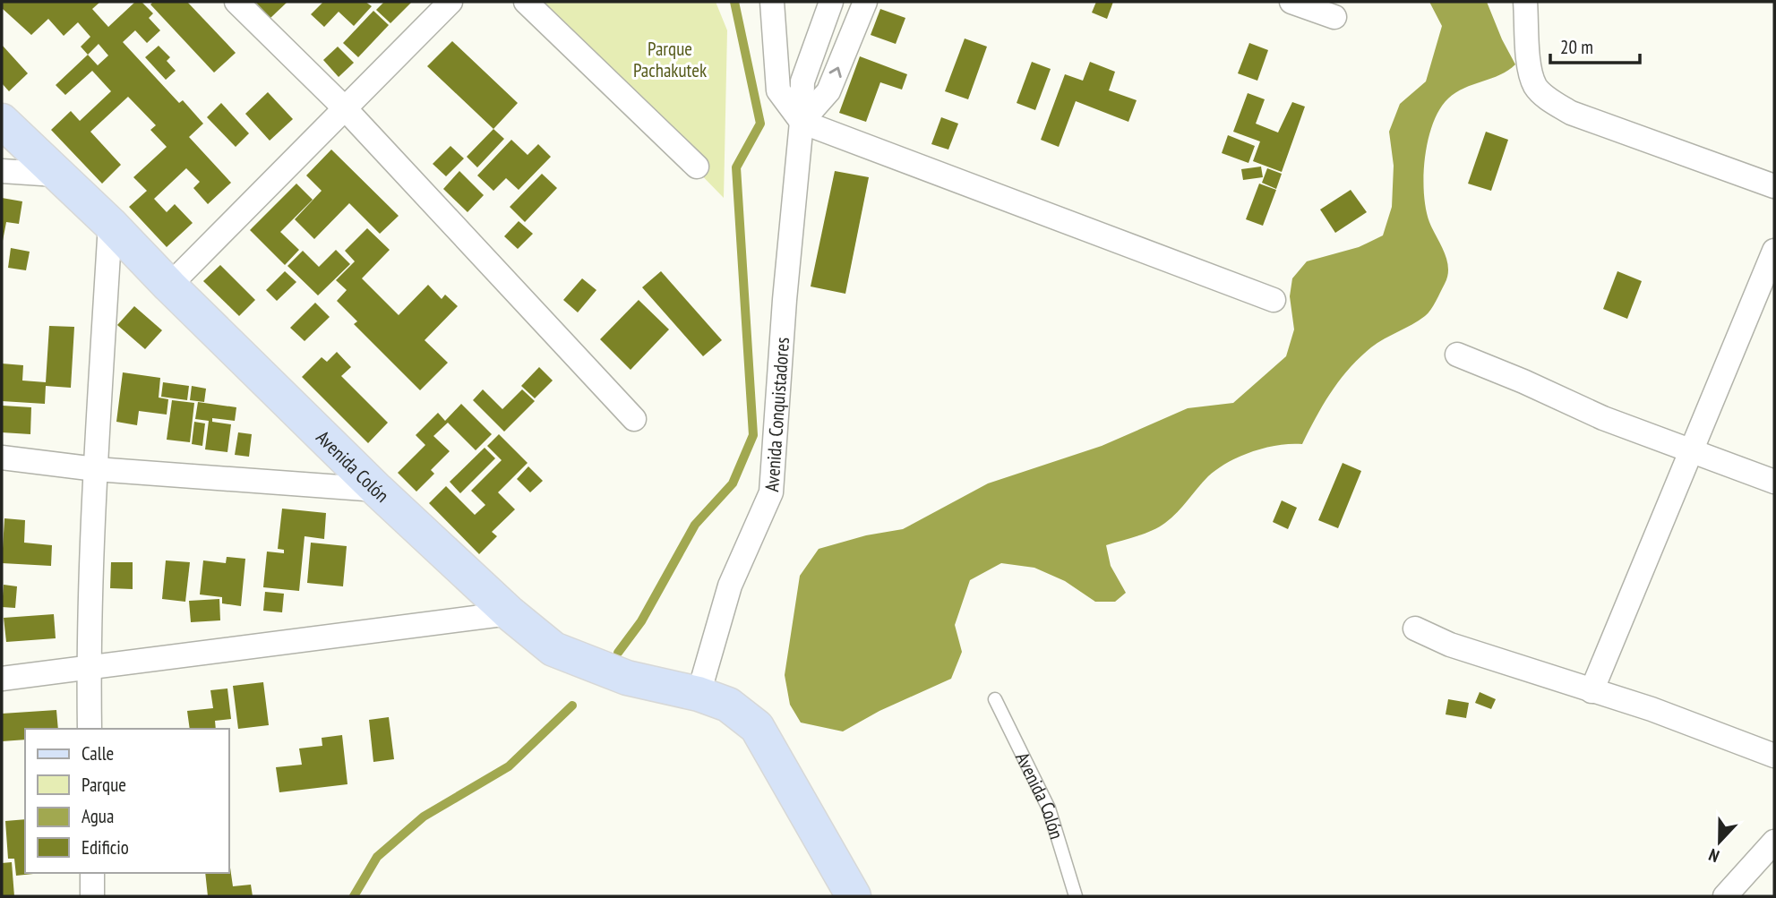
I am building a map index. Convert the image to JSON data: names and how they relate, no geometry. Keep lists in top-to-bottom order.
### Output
{
  "streets": {
    "main road": ["Avenida Colón"],
    "street": ["Avenida Conquistadores"]
  },
  "crossings": [
    ["Avenida Conquistadores", "Avenida Colón"]
  ],
  "parks": ["Parque Pachakutek"],
  "legend": [
    "Calle",
    "Parque",
    "Agua",
    "Edificio"
  ],
  "scale_bar": "20 m",
  "north": "bottom"
}
